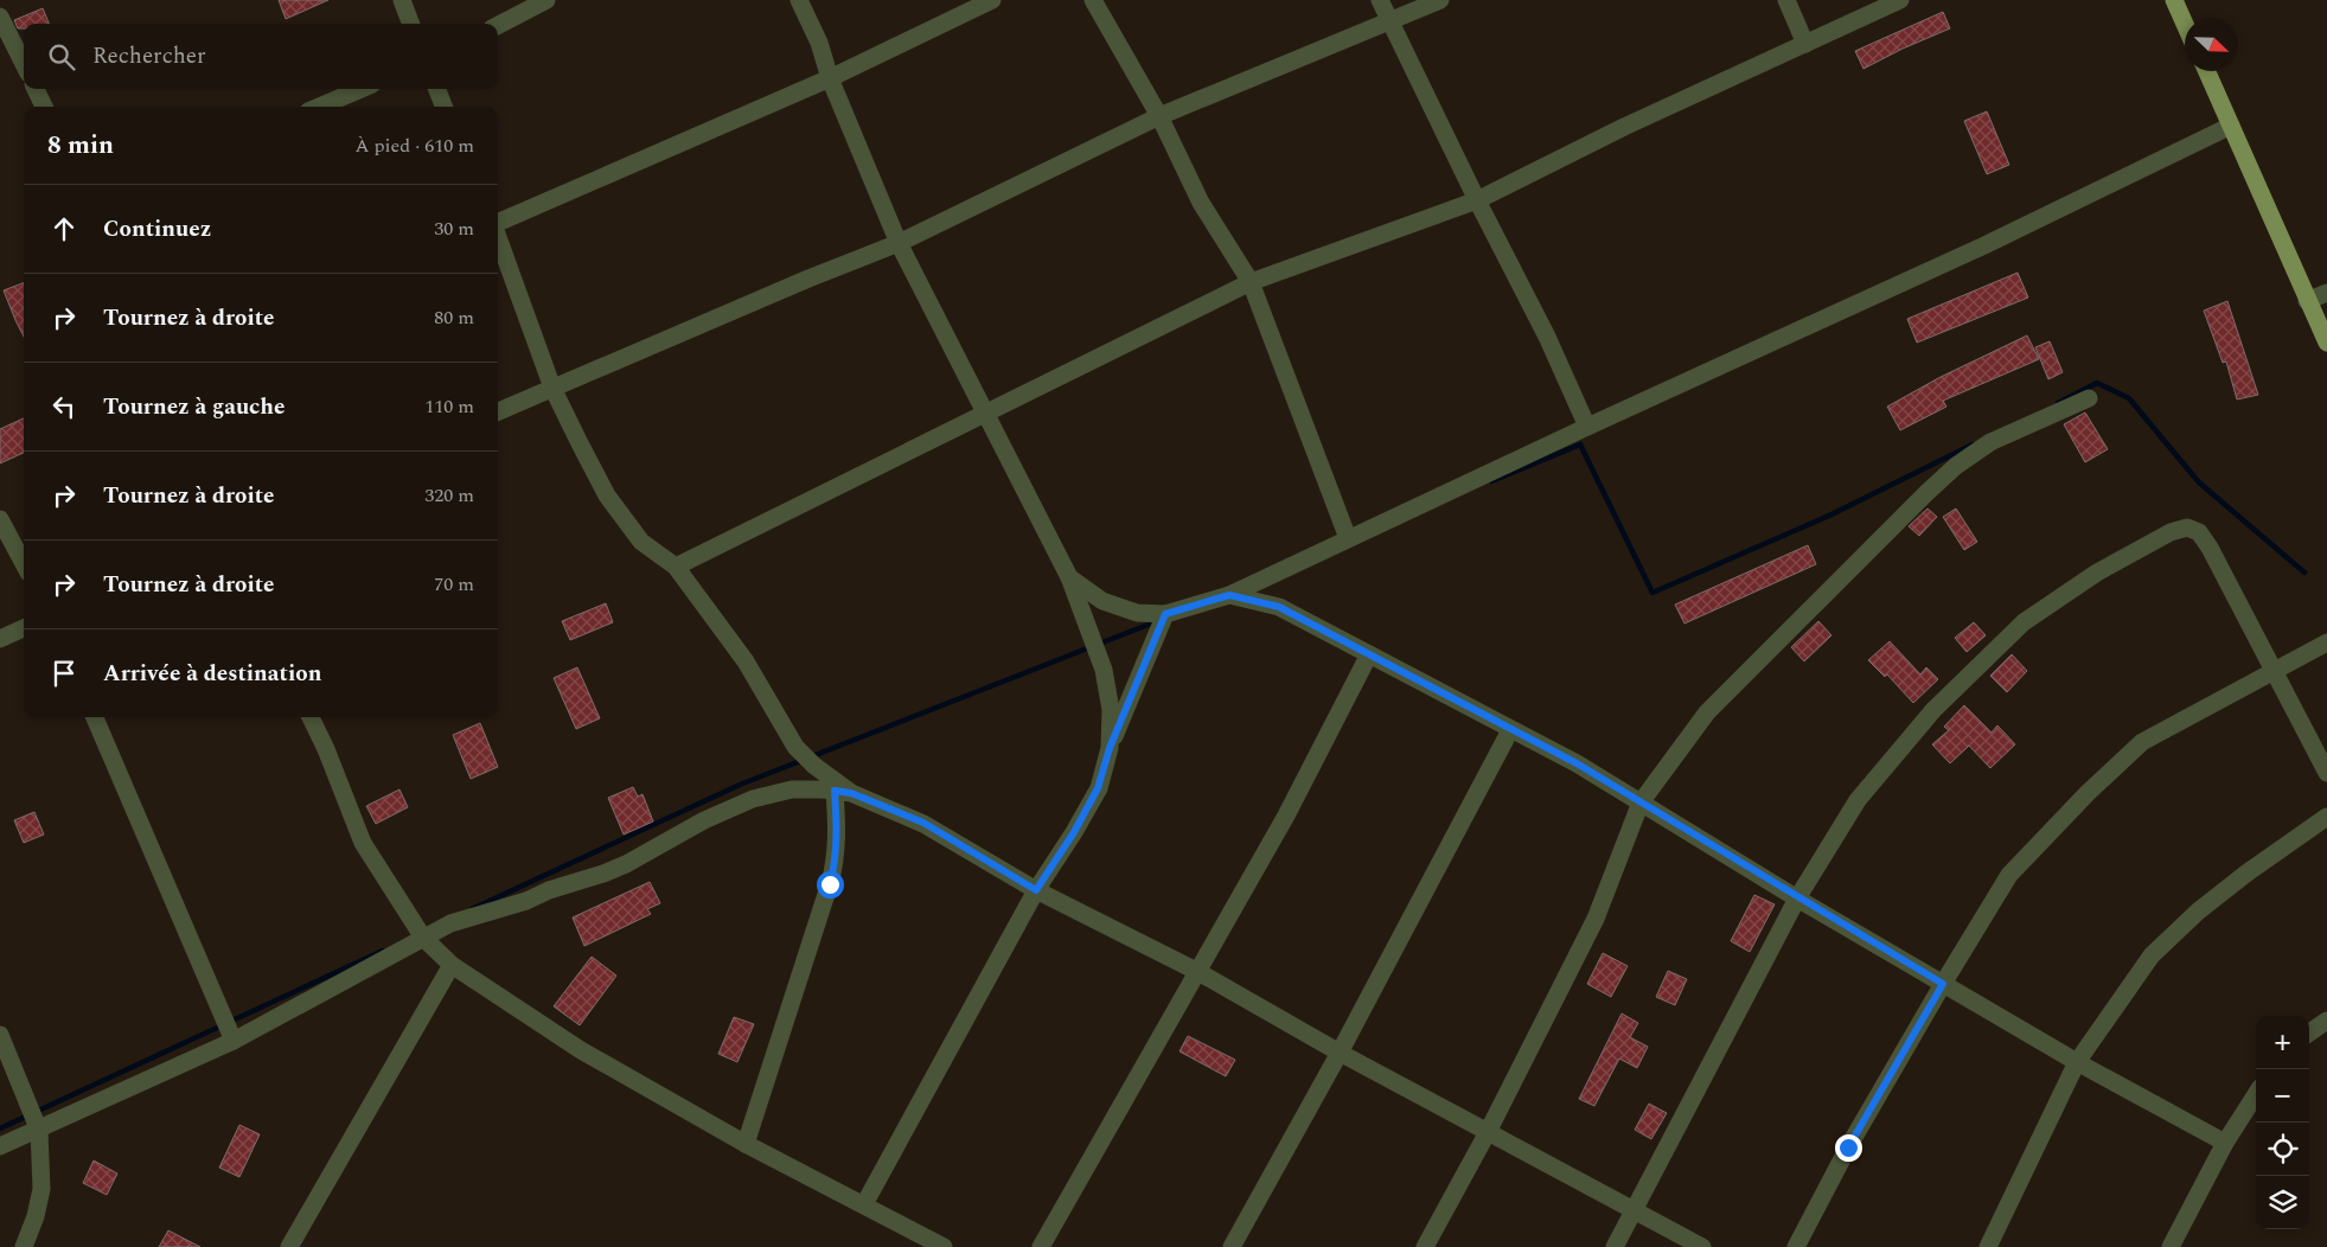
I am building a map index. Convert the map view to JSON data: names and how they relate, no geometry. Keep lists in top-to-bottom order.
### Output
{
  "north": "bottom right",
  "page": {
    "search": "Rechercher",
    "heading": ["8 min", "À pied · 610 m"],
    "list": [
      ["Continuez", "30 m"],
      ["Tournez à droite", "80 m"],
      ["Tournez à gauche", "110 m"],
      ["Tournez à droite", "320 m"],
      ["Tournez à droite", "70 m"],
      "Arrivée à destination"
    ],
    "map_buttons": ["+", "−"]
  }
}
